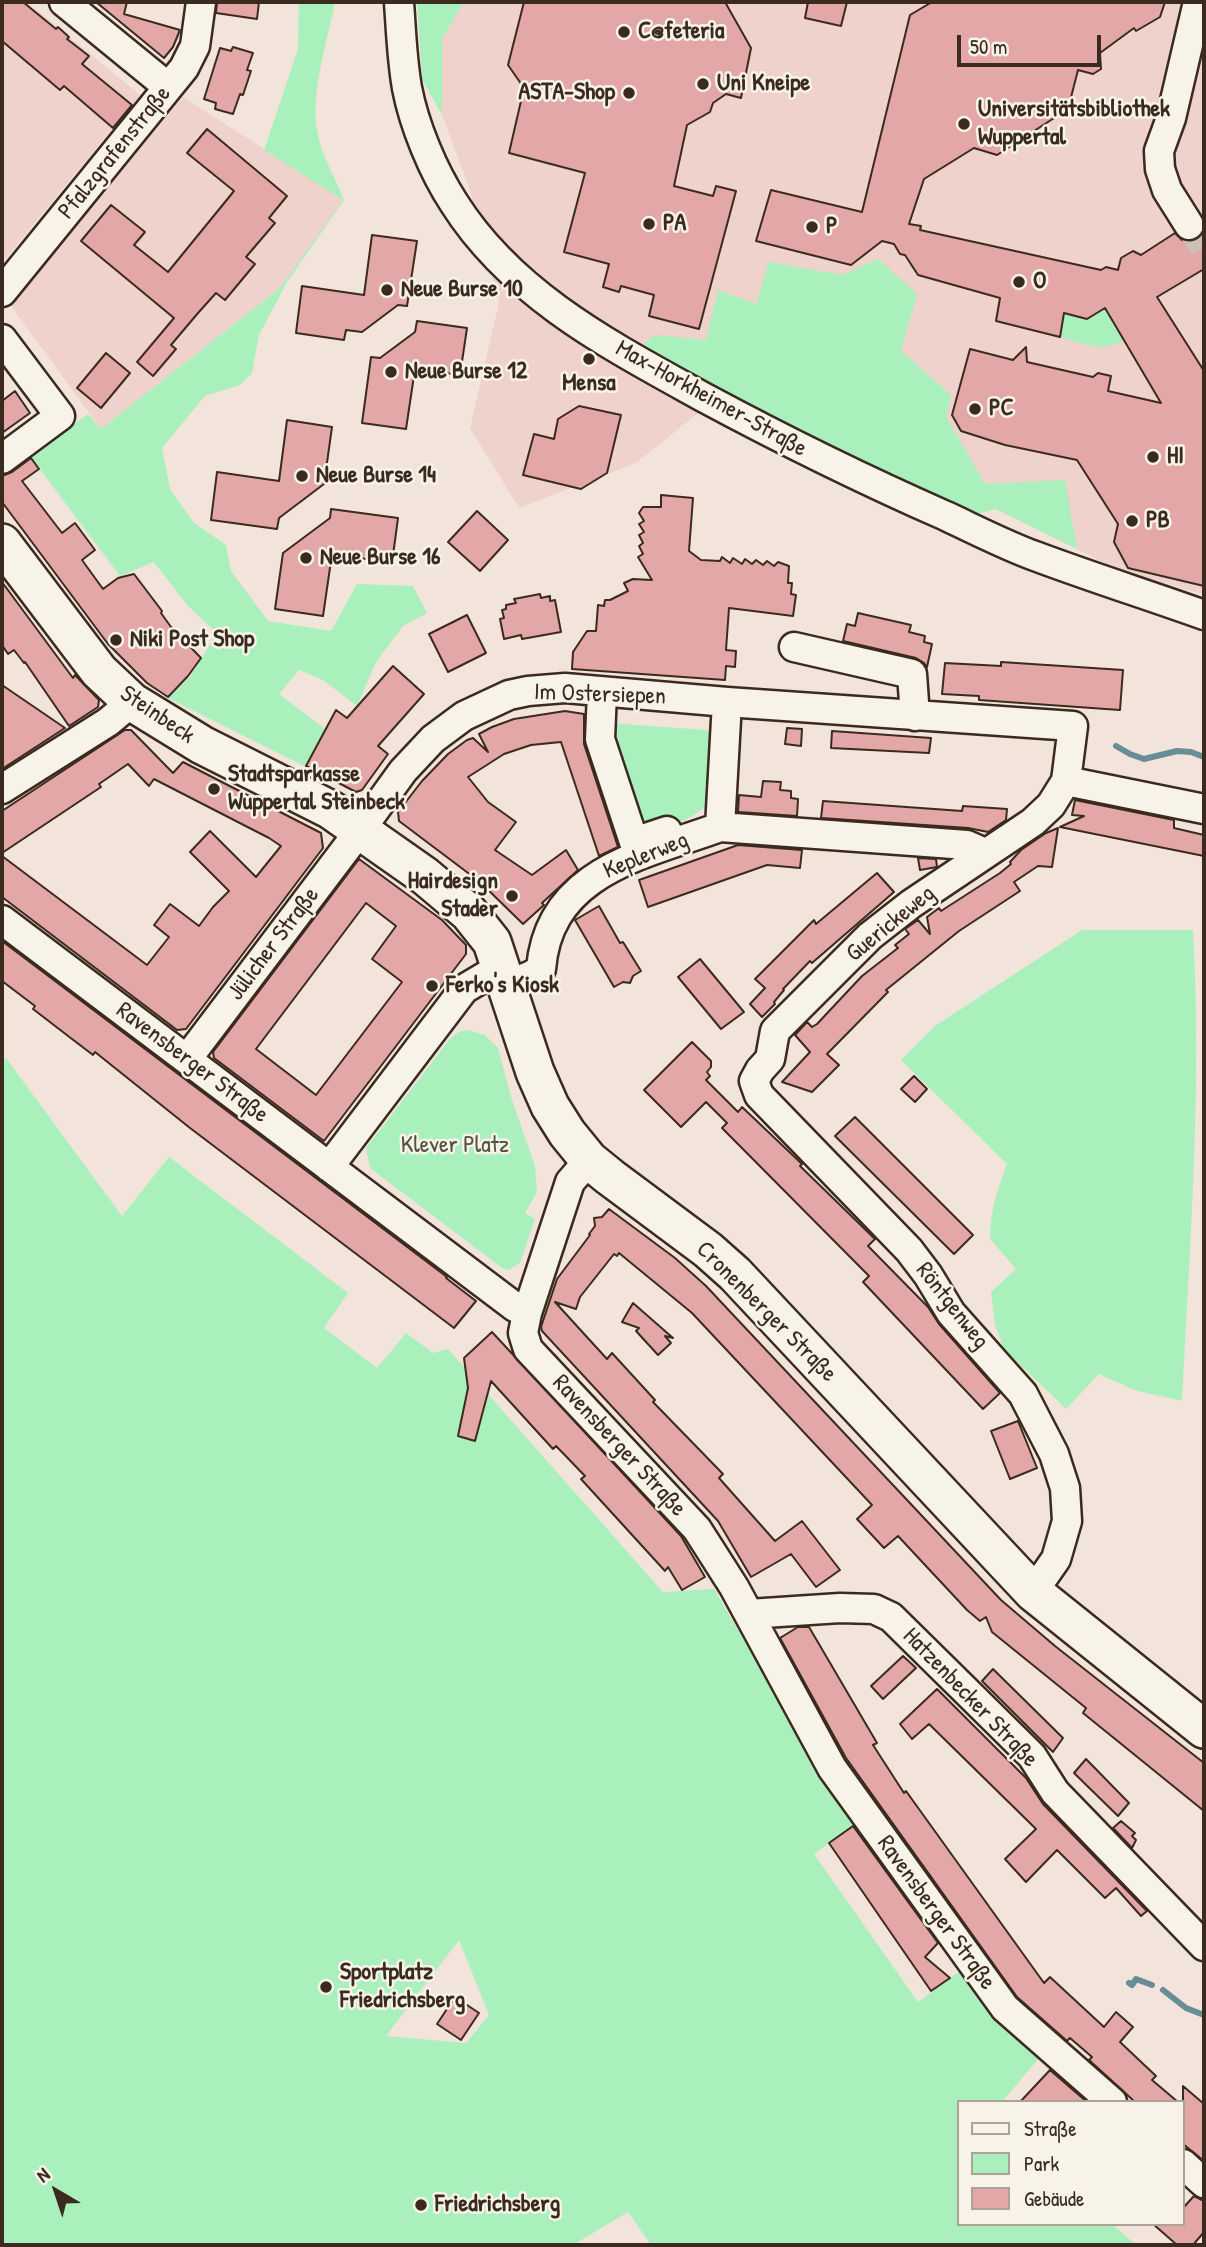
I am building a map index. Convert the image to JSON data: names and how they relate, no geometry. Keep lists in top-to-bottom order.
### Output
{
  "streets": {
    "main road": ["Steinbeck", "Cronenberger Straße"],
    "street": [
      "Pfalzgrafenstraße",
      "Max-Horkheimer-Straße",
      "Im Ostersiepen",
      "Keplerweg",
      "Guerickeweg",
      "Jülicher Straße",
      "Ravensberger Straße",
      "Röntgenweg",
      "Hatzenbecker Straße"
    ]
  },
  "crossings": [
    ["Im Ostersiepen", "Steinbeck"],
    ["Im Ostersiepen", "Guerickeweg"],
    ["Im Ostersiepen", "Jülicher Straße"],
    ["Im Ostersiepen", "Cronenberger Straße"],
    ["Steinbeck", "Jülicher Straße"],
    ["Steinbeck", "Cronenberger Straße"],
    ["Keplerweg", "Cronenberger Straße"],
    ["Guerickeweg", "Röntgenweg"],
    ["Jülicher Straße", "Ravensberger Straße"],
    ["Jülicher Straße", "Cronenberger Straße"],
    ["Ravensberger Straße", "Hatzenbecker Straße"],
    ["Röntgenweg", "Cronenberger Straße"]
  ],
  "parks": ["Klever Platz"],
  "places": [
    "C@feteria",
    "Uni Kneipe",
    "ASTA-Shop",
    "Universitätsbibliothek Wuppertal",
    "PA",
    "P",
    "O",
    "Neue Burse 10",
    "Mensa",
    "Neue Burse 12",
    "PC",
    "HI",
    "Neue Burse 14",
    "PB",
    "Neue Burse 16",
    "Niki Post Shop",
    "Stadtsparkasse Wuppertal Steinbeck",
    "Hairdesign Stader",
    "Ferko's Kiosk",
    "Sportplatz Friedrichsberg",
    "Friedrichsberg"
  ],
  "legend": ["Straße", "Park", "Gebäude"],
  "scale_bar": "50 m",
  "north": "top left"
}
